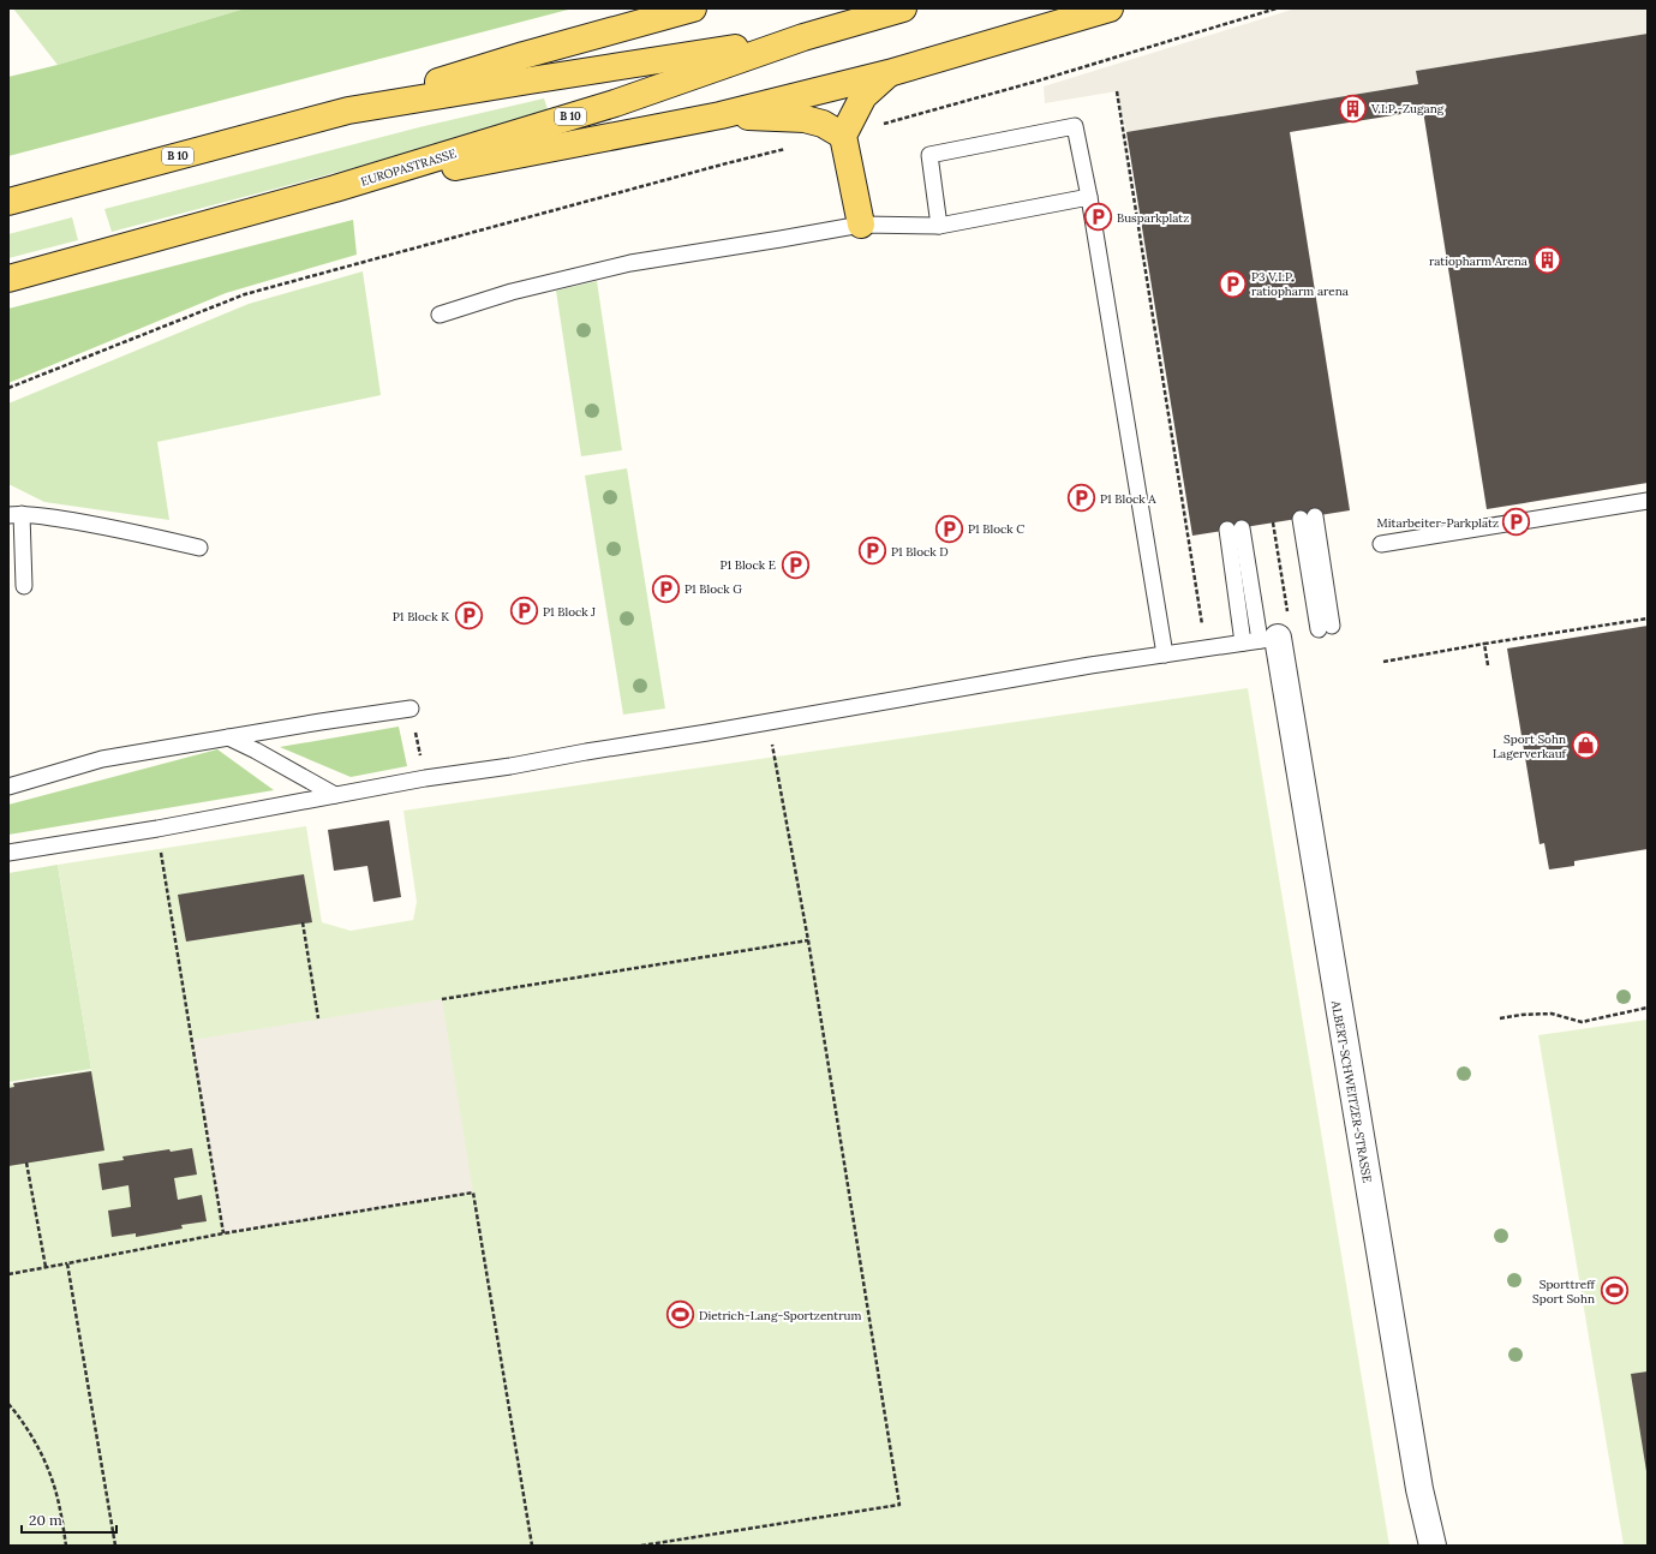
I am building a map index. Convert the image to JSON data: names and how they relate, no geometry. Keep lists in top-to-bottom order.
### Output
{
  "streets": {
    "main road": ["B 10", "EUROPASTRASSE"],
    "street": ["ALBERT-SCHWEITZER-STRASSE"]
  },
  "places": {
    "building": ["V.I.P.-Zugang", "ratiopharm Arena"],
    "parking": [
      "Busparkplatz",
      "P3 V.I.P. ratiopharm arena",
      "P1 Block A",
      "Mitarbeiter-Parkplatz",
      "P1 Block C",
      "P1 Block D",
      "P1 Block E",
      "P1 Block G",
      "P1 Block J",
      "P1 Block K"
    ],
    "shop": ["Sport Sohn Lagerverkauf"],
    "sports": ["Sporttreff Sport Sohn", "Dietrich-Lang-Sportzentrum"]
  },
  "scale_bar": "20 m"
}
